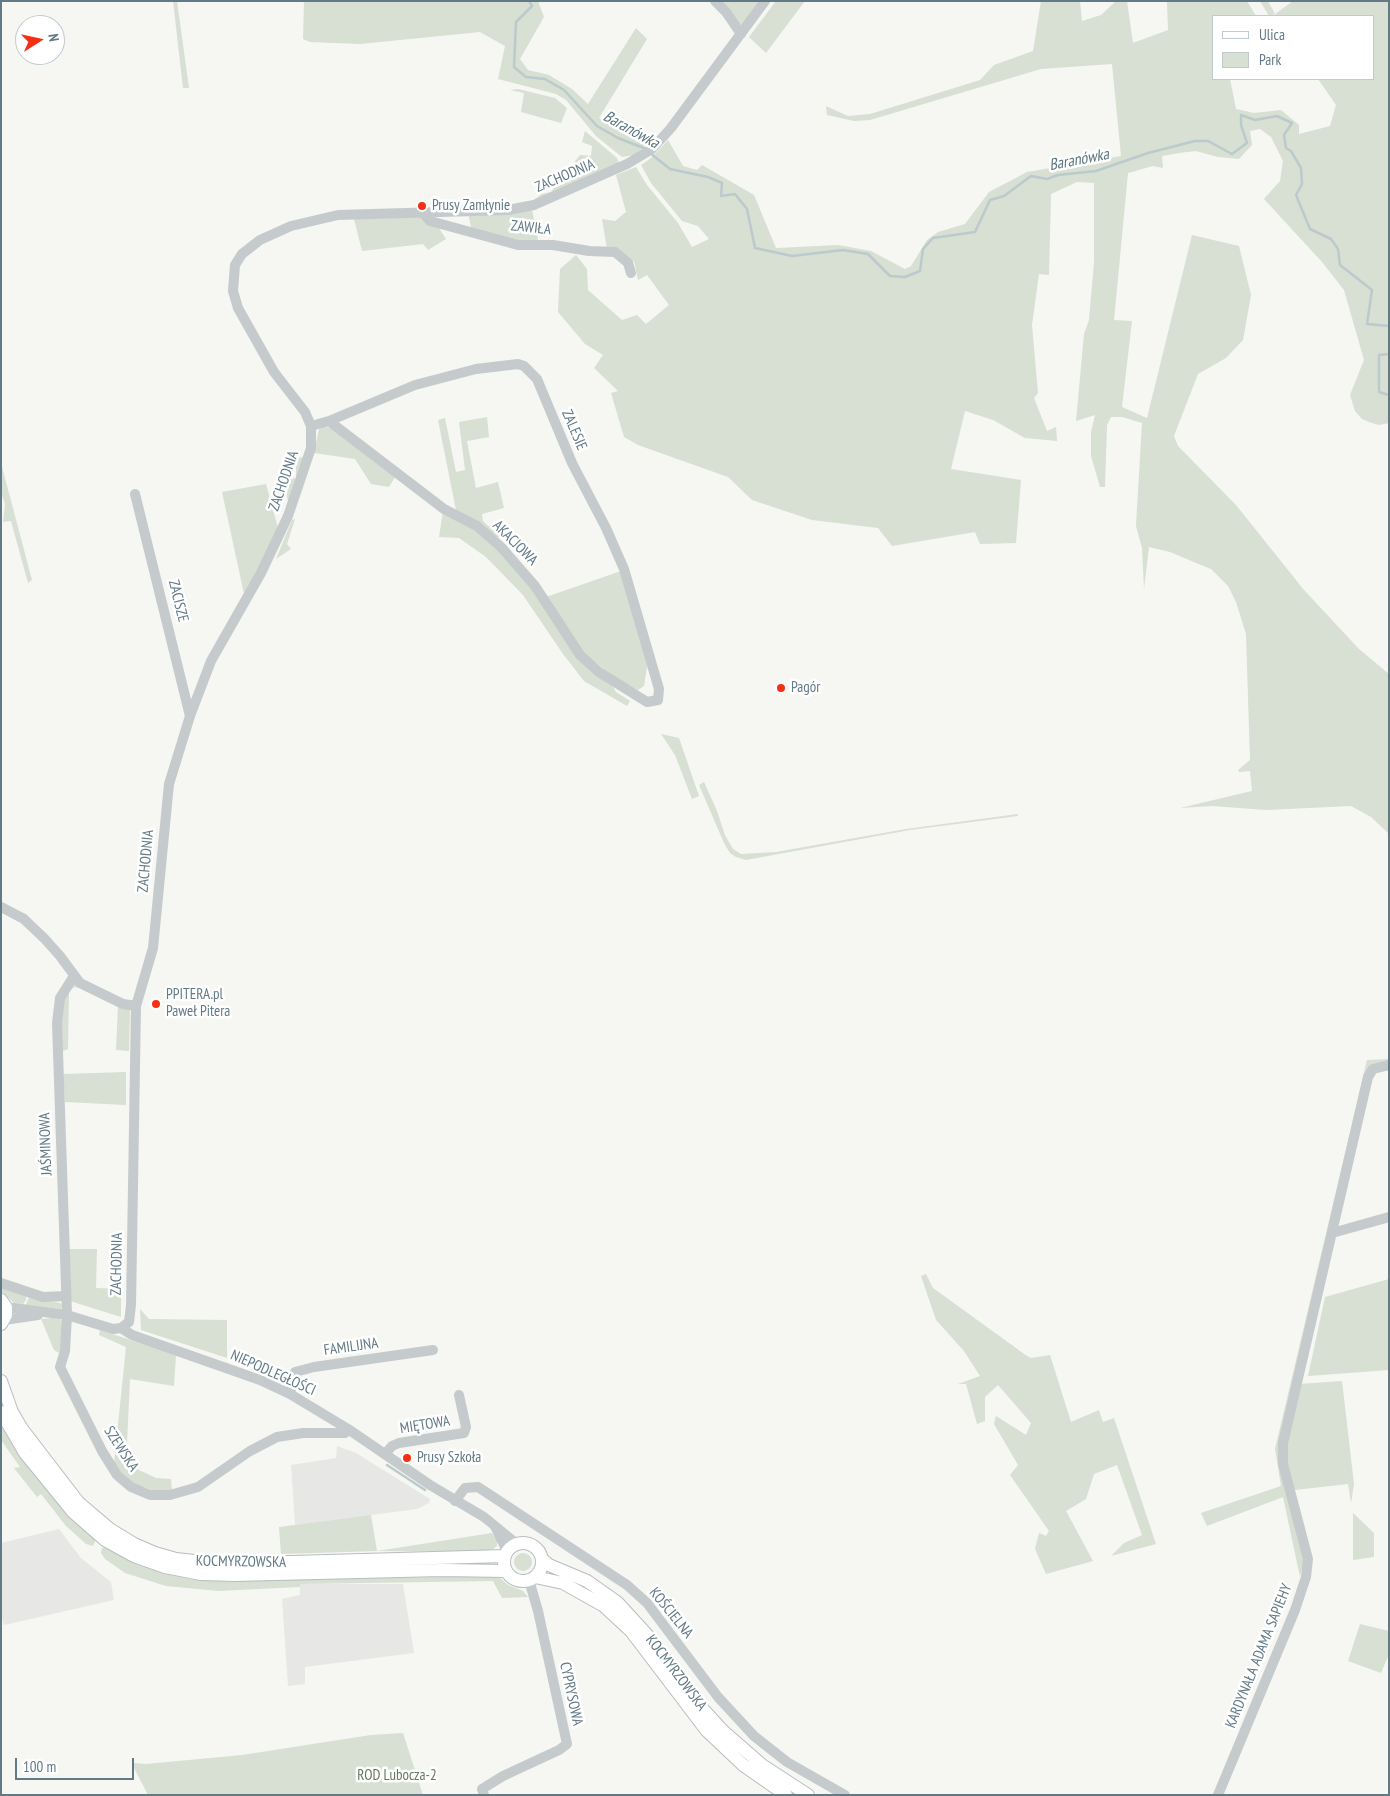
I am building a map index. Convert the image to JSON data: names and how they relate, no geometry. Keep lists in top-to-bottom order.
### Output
{
  "streets": {
    "main road": ["KOCMYRZOWSKA"],
    "street": [
      "ZACHODNIA",
      "ZAWIŁA",
      "ZALESIE",
      "AKACJOWA",
      "ZACISZE",
      "JAŚMINOWA",
      "FAMILIJNA",
      "NIEPODLEGŁOŚCI",
      "MIĘTOWA",
      "SZEWSKA",
      "KOŚCIELNA",
      "KARDYNAŁA ADAMA SAPIEHY",
      "CYPRYSOWA"
    ]
  },
  "crossings": [
    ["ZACHODNIA", "ZAWIŁA"],
    ["ZACHODNIA", "ZALESIE"],
    ["ZACHODNIA", "ZACISZE"],
    ["ZACHODNIA", "NIEPODLEGŁOŚCI"],
    ["ZALESIE", "AKACJOWA"],
    ["JAŚMINOWA", "NIEPODLEGŁOŚCI"],
    ["JAŚMINOWA", "SZEWSKA"],
    ["FAMILIJNA", "NIEPODLEGŁOŚCI"],
    ["NIEPODLEGŁOŚCI", "MIĘTOWA"],
    ["NIEPODLEGŁOŚCI", "SZEWSKA"],
    ["NIEPODLEGŁOŚCI", "KOCMYRZOWSKA"],
    ["NIEPODLEGŁOŚCI", "KOŚCIELNA"],
    ["NIEPODLEGŁOŚCI", "CYPRYSOWA"],
    ["KOCMYRZOWSKA", "CYPRYSOWA"]
  ],
  "water": ["Baranówka"],
  "parks": ["ROD Lubocza-2"],
  "places": [
    "Prusy Zamłynie",
    "Pagór",
    "PPITERA.pl Paweł Pitera",
    "Prusy Szkoła"
  ],
  "legend": ["Ulica", "Park"],
  "scale_bar": "100 m",
  "north": "right"
}
